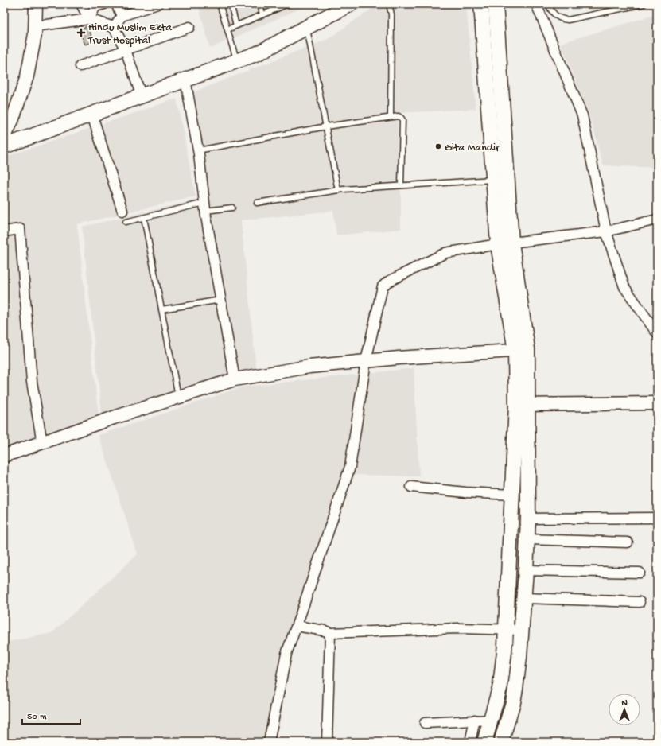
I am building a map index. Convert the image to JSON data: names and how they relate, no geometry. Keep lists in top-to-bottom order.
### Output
{
  "places": {
    "health": ["Hindu Muslim Ekta Trust Hospital"],
    "other": ["Gita Mandir"]
  },
  "scale_bar": "50 m",
  "north": "top"
}
